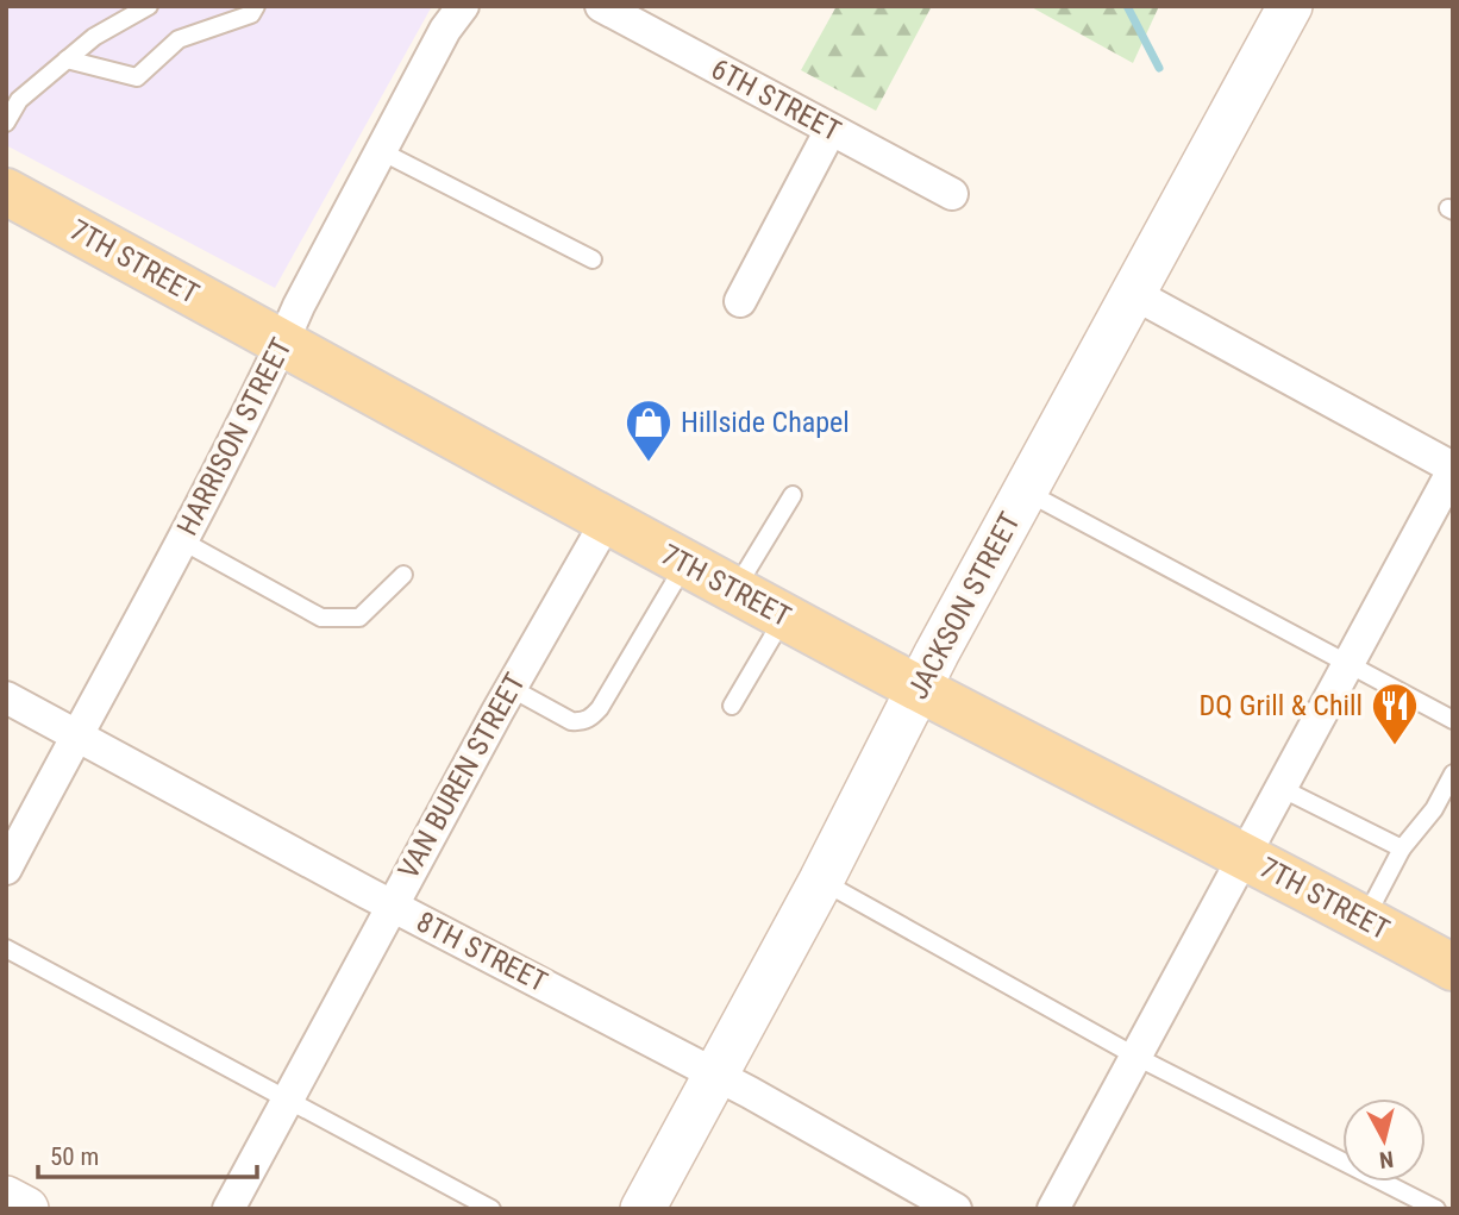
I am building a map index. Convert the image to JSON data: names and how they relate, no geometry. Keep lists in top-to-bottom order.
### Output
{
  "streets": {
    "main road": ["7TH STREET"],
    "street": [
      "6TH STREET",
      "HARRISON STREET",
      "JACKSON STREET",
      "VAN BUREN STREET",
      "8TH STREET"
    ]
  },
  "crossings": [
    ["7TH STREET", "HARRISON STREET"],
    ["7TH STREET", "JACKSON STREET"],
    ["7TH STREET", "VAN BUREN STREET"],
    ["HARRISON STREET", "8TH STREET"],
    ["JACKSON STREET", "8TH STREET"],
    ["VAN BUREN STREET", "8TH STREET"]
  ],
  "places": {
    "shop": ["Hillside Chapel"],
    "restaurant": ["DQ Grill & Chill"]
  },
  "scale_bar": "50 m",
  "north": "bottom"
}
